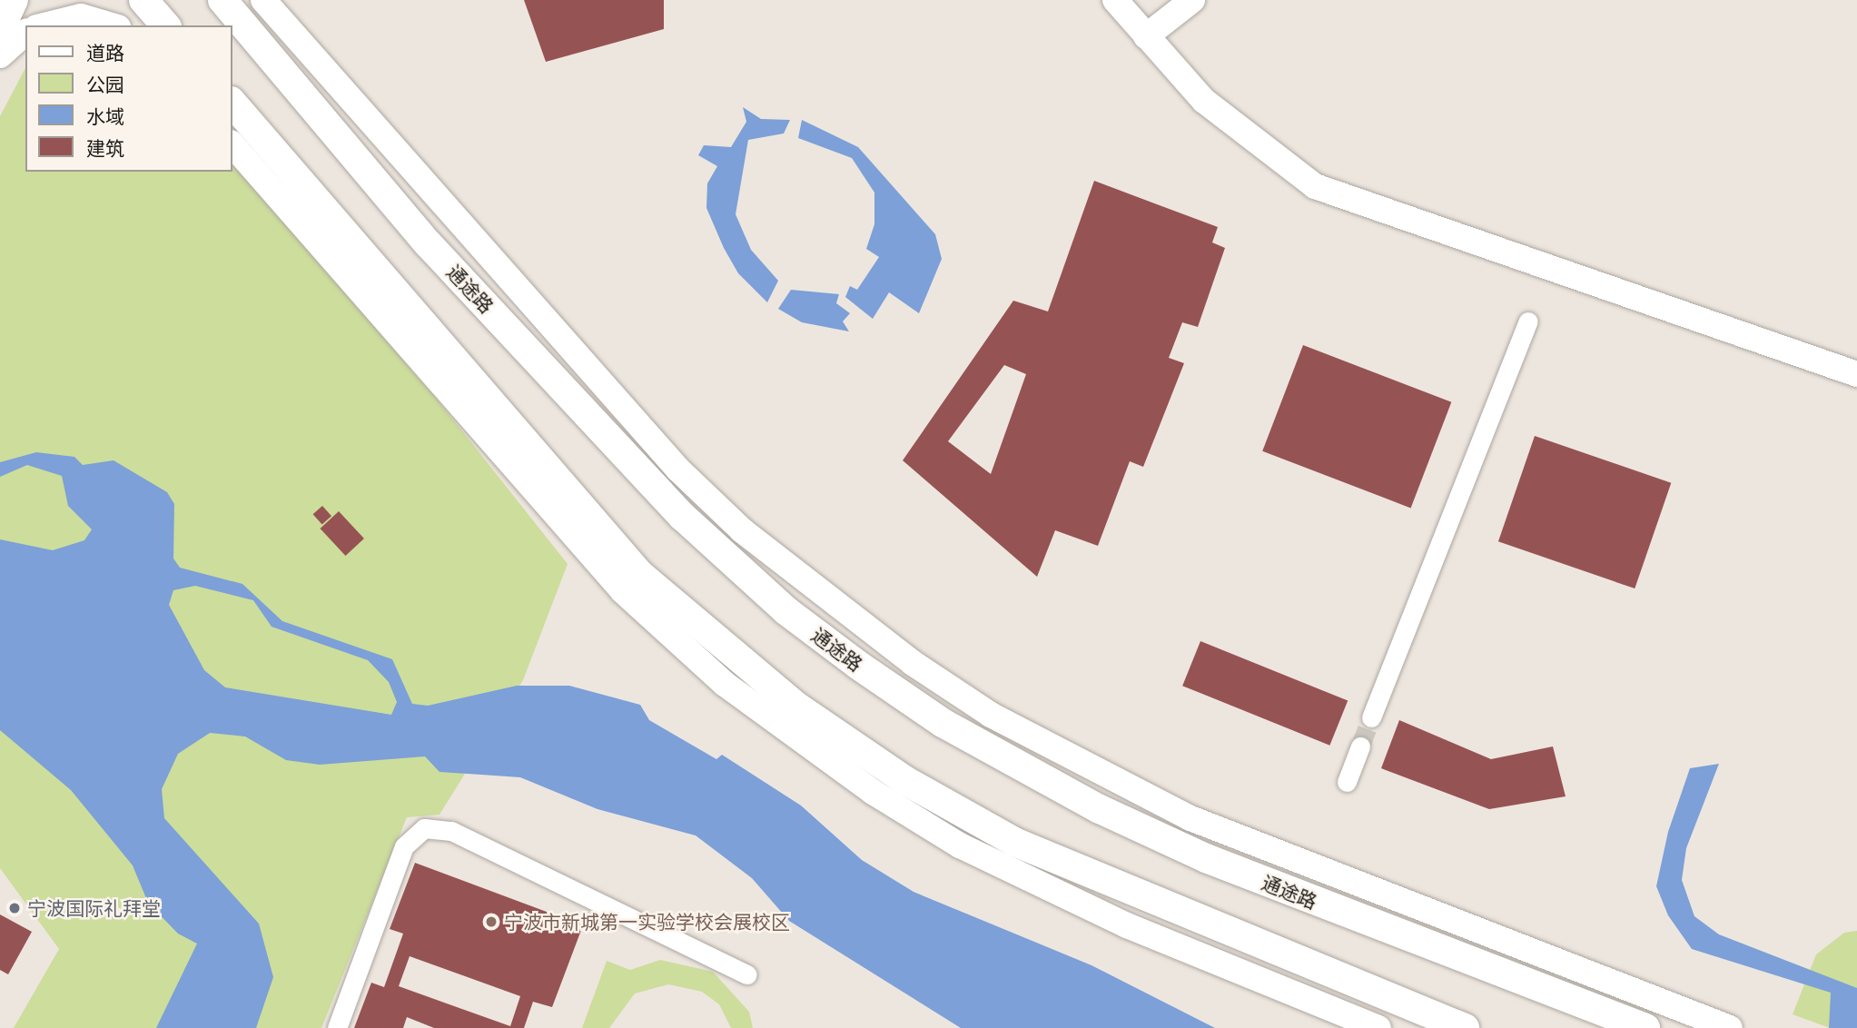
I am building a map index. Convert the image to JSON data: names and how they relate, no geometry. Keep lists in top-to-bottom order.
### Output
{
  "streets": {
    "main road": ["通途路"]
  },
  "places": ["宁波国际礼拜堂", "宁波市新城第一实验学校会展校区"],
  "legend": [
    "道路",
    "公园",
    "水域",
    "建筑"
  ]
}
